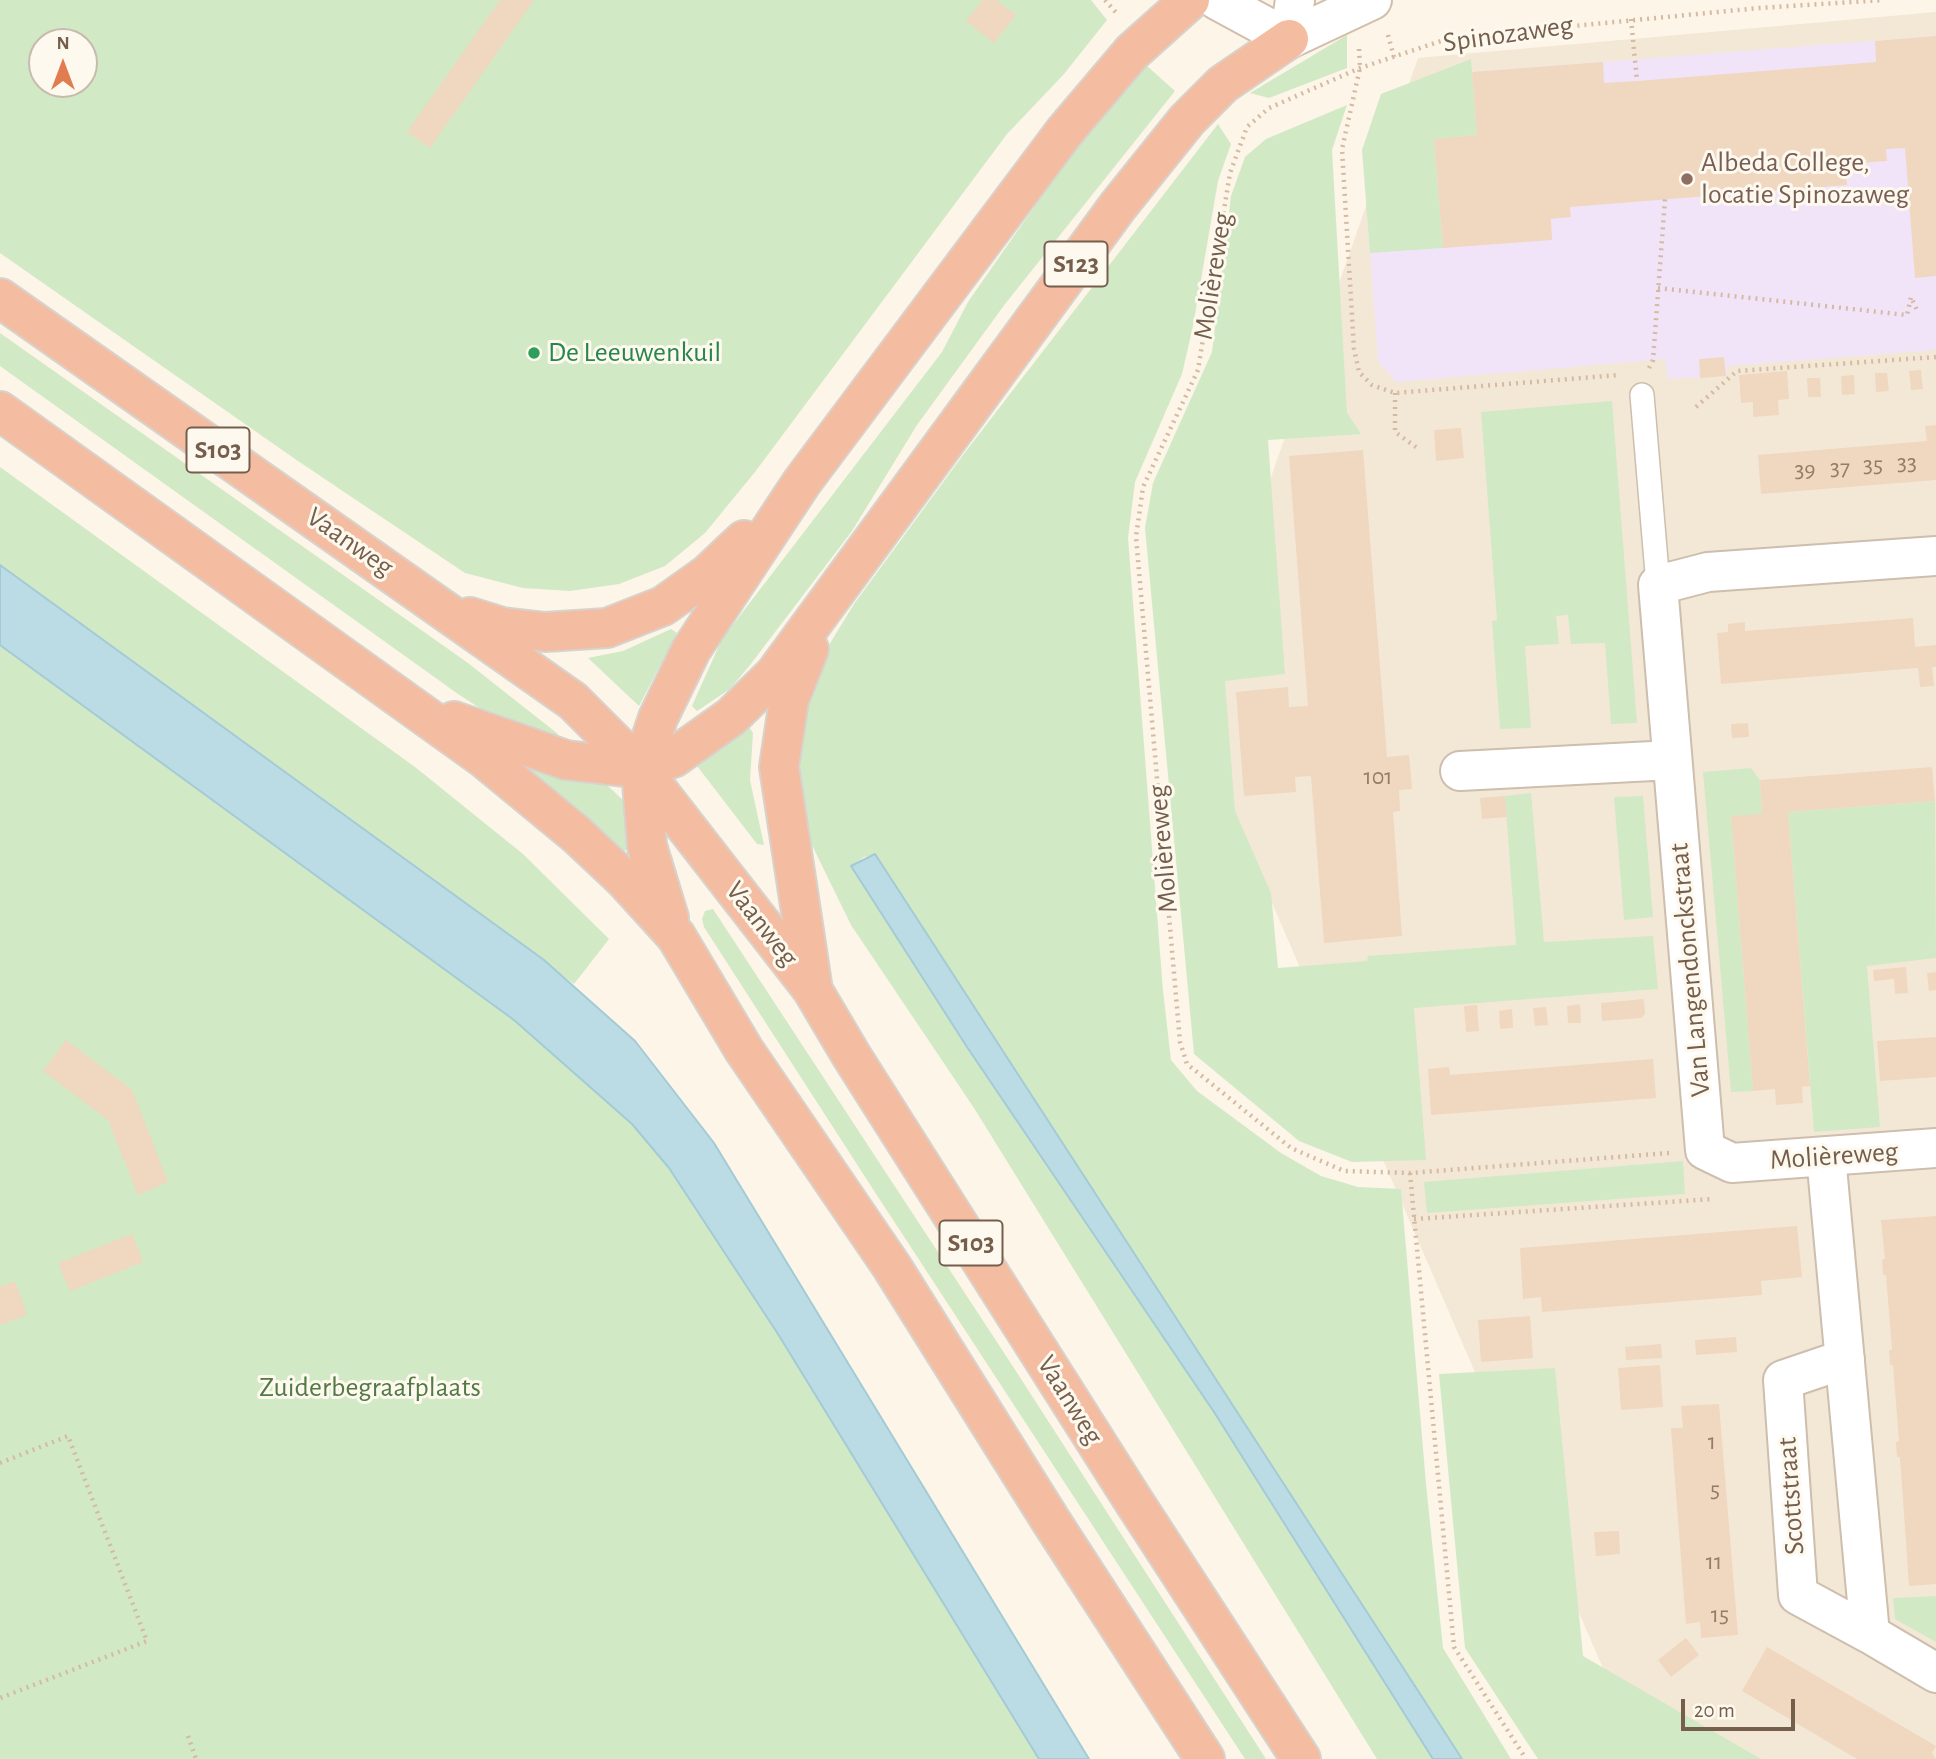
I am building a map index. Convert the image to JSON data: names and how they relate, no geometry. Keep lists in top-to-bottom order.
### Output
{
  "streets": {
    "highway": ["S123", "S103", "Vaanweg"],
    "street": ["Molièreweg", "Van Langendonckstraat", "Scottstraat"],
    "path": ["Spinozaweg"]
  },
  "crossings": [
    ["Spinozaweg", "Molièreweg"],
    ["S123", "Vaanweg"],
    ["Molièreweg", "Van Langendonckstraat"]
  ],
  "parks": ["Zuiderbegraafplaats"],
  "places": ["Albeda College, locatie Spinozaweg", "De Leeuwenkuil"],
  "house_numbers": [
    "33",
    "35",
    "37",
    "39",
    "101",
    "1",
    "5",
    "11",
    "15"
  ],
  "scale_bar": "20 m",
  "north": "top"
}
